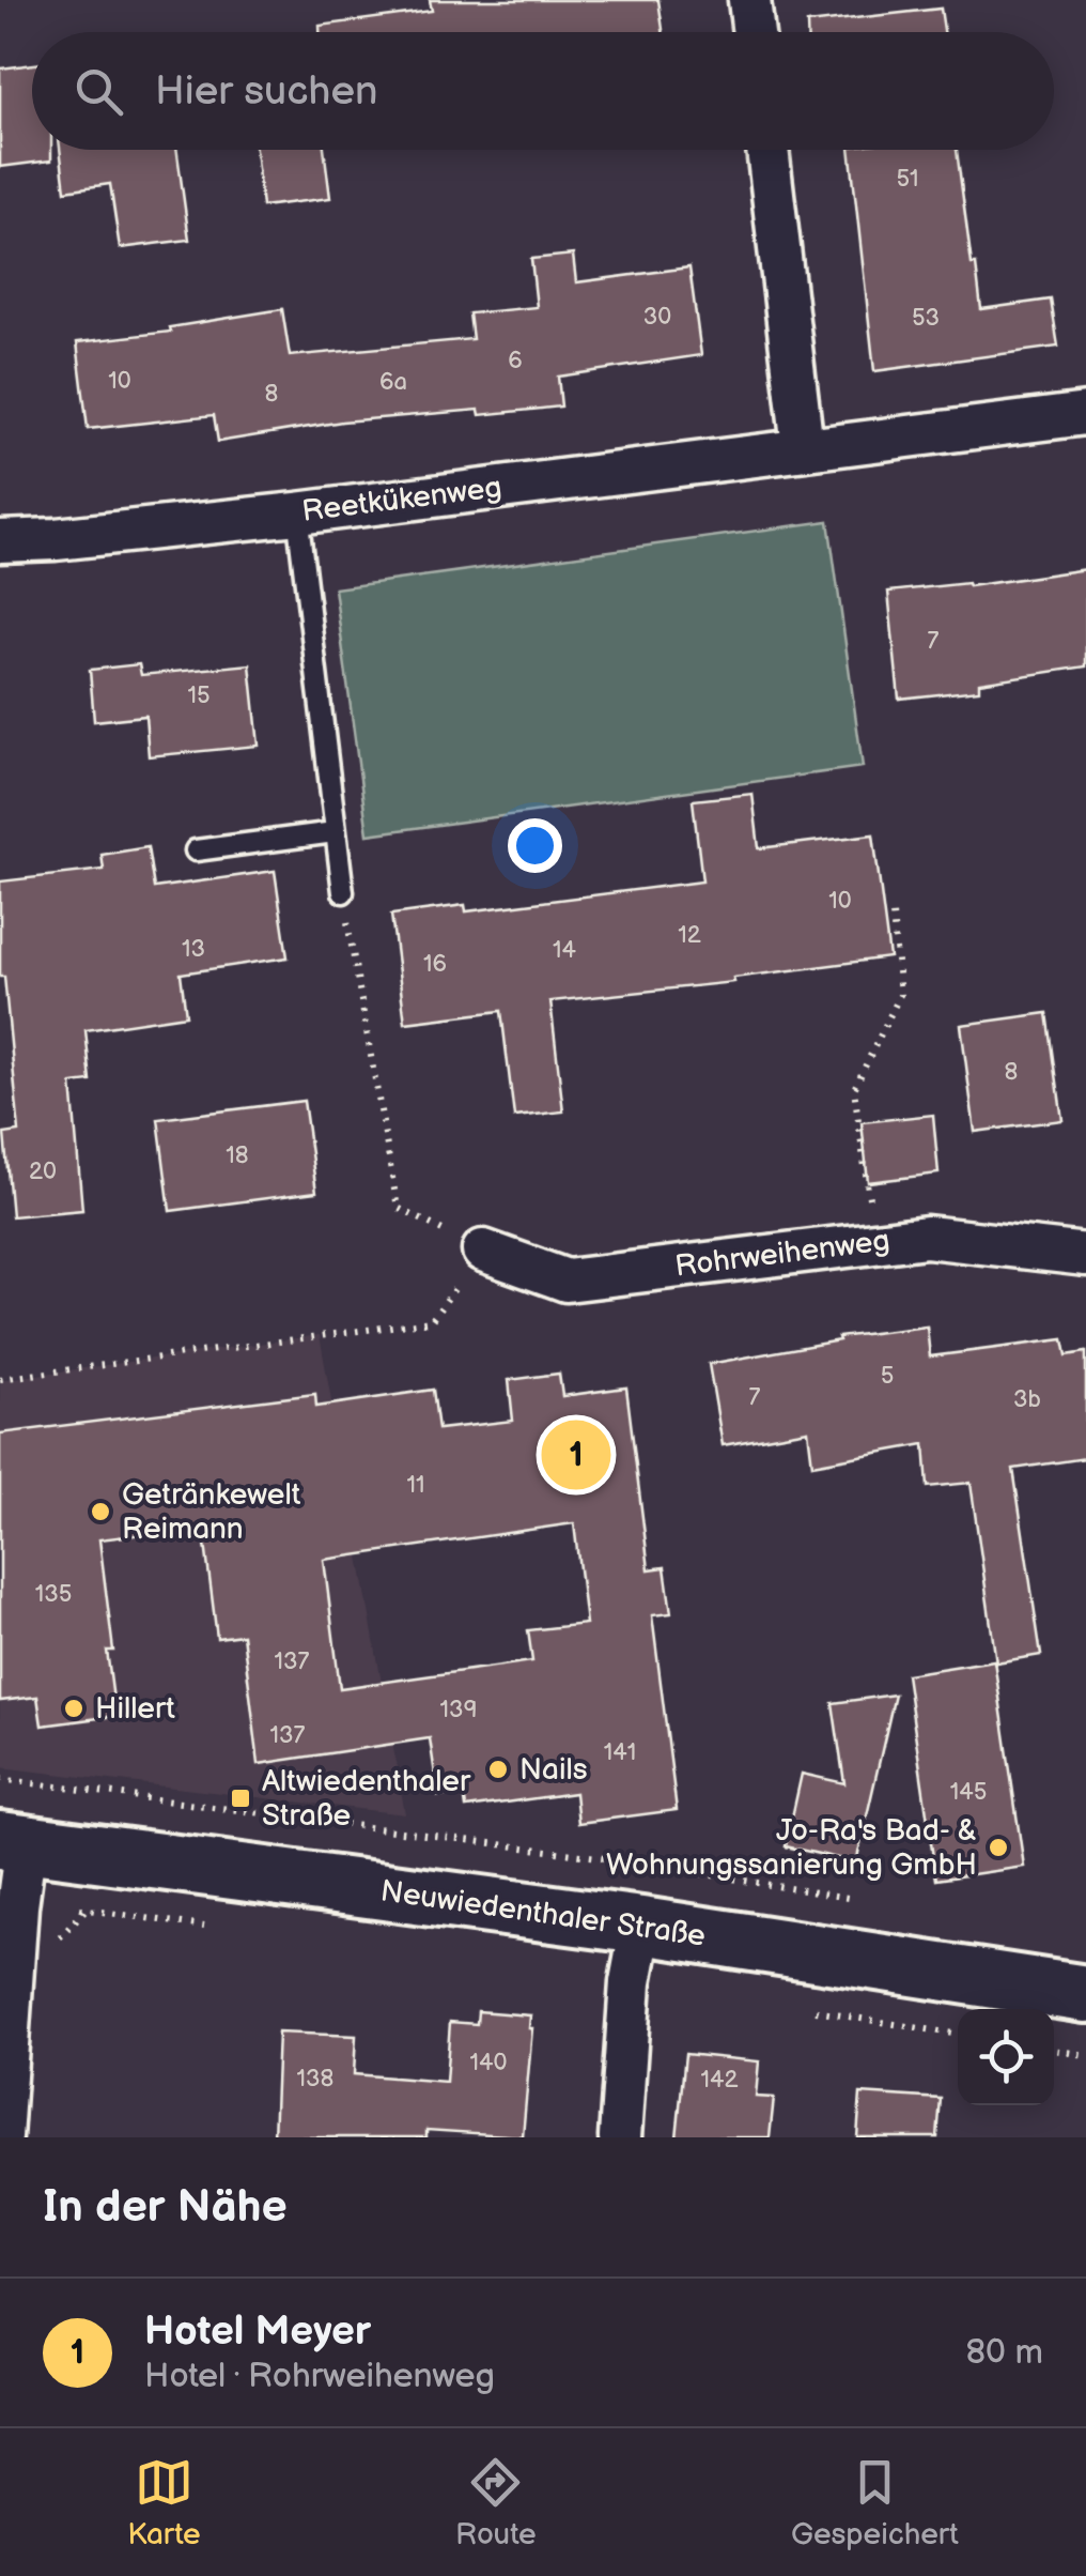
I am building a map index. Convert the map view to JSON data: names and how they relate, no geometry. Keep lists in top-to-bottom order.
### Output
{
  "streets": {
    "street": ["Reetkükenweg", "Rohrweihenweg", "Neuwiedenthaler Straße"]
  },
  "places": {
    "other": [
      "Getränkewelt Reimann",
      "Hillert",
      "Nails",
      "Jo-Ra's Bad- & Wohnungssanierung GmbH"
    ],
    "transit": ["Altwiedenthaler Straße"]
  },
  "house_numbers": [
    "51",
    "30",
    "53",
    "6",
    "10",
    "6a",
    "8",
    "7",
    "15",
    "10",
    "12",
    "13",
    "14",
    "16",
    "8",
    "18",
    "20",
    "5",
    "7",
    "3b",
    "11",
    "135",
    "137",
    "139",
    "137",
    "141",
    "145",
    "140",
    "138",
    "142"
  ],
  "page": {
    "search": "Hier suchen",
    "pins": "1",
    "heading": "In der Nähe",
    "list": [
      {
        "mark": "1",
        "name": "Hotel Meyer",
        "note": "Hotel · Rohrweihenweg",
        "value": "80 m"
      }
    ],
    "nav": ["Karte", "Route", "Gespeichert"]
  }
}
